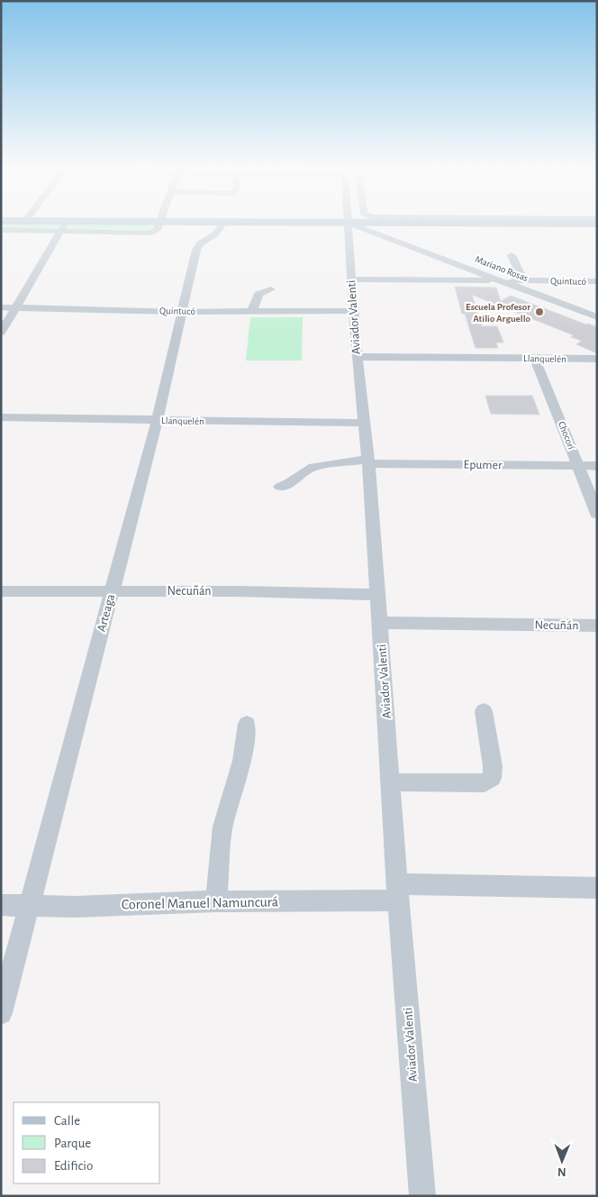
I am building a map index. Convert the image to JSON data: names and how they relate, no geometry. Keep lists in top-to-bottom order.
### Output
{
  "streets": {
    "street": [
      "Mariano Rosas",
      "Quintucó",
      "Aviador Valenti",
      "Llanquelén",
      "Chocorí",
      "Epumer",
      "Necuñán",
      "Arteaga",
      "Coronel Manuel Namuncurá"
    ]
  },
  "crossings": [
    ["Mariano Rosas", "Quintucó"],
    ["Mariano Rosas", "Aviador Valenti"],
    ["Quintucó", "Aviador Valenti"],
    ["Quintucó", "Arteaga"],
    ["Aviador Valenti", "Llanquelén"],
    ["Aviador Valenti", "Epumer"],
    ["Aviador Valenti", "Necuñán"],
    ["Aviador Valenti", "Coronel Manuel Namuncurá"],
    ["Llanquelén", "Chocorí"],
    ["Llanquelén", "Arteaga"],
    ["Chocorí", "Epumer"],
    ["Necuñán", "Arteaga"],
    ["Arteaga", "Coronel Manuel Namuncurá"]
  ],
  "places": ["Escuela Profesor Atilio Arguello"],
  "legend": ["Calle", "Parque", "Edificio"],
  "north": "bottom"
}
